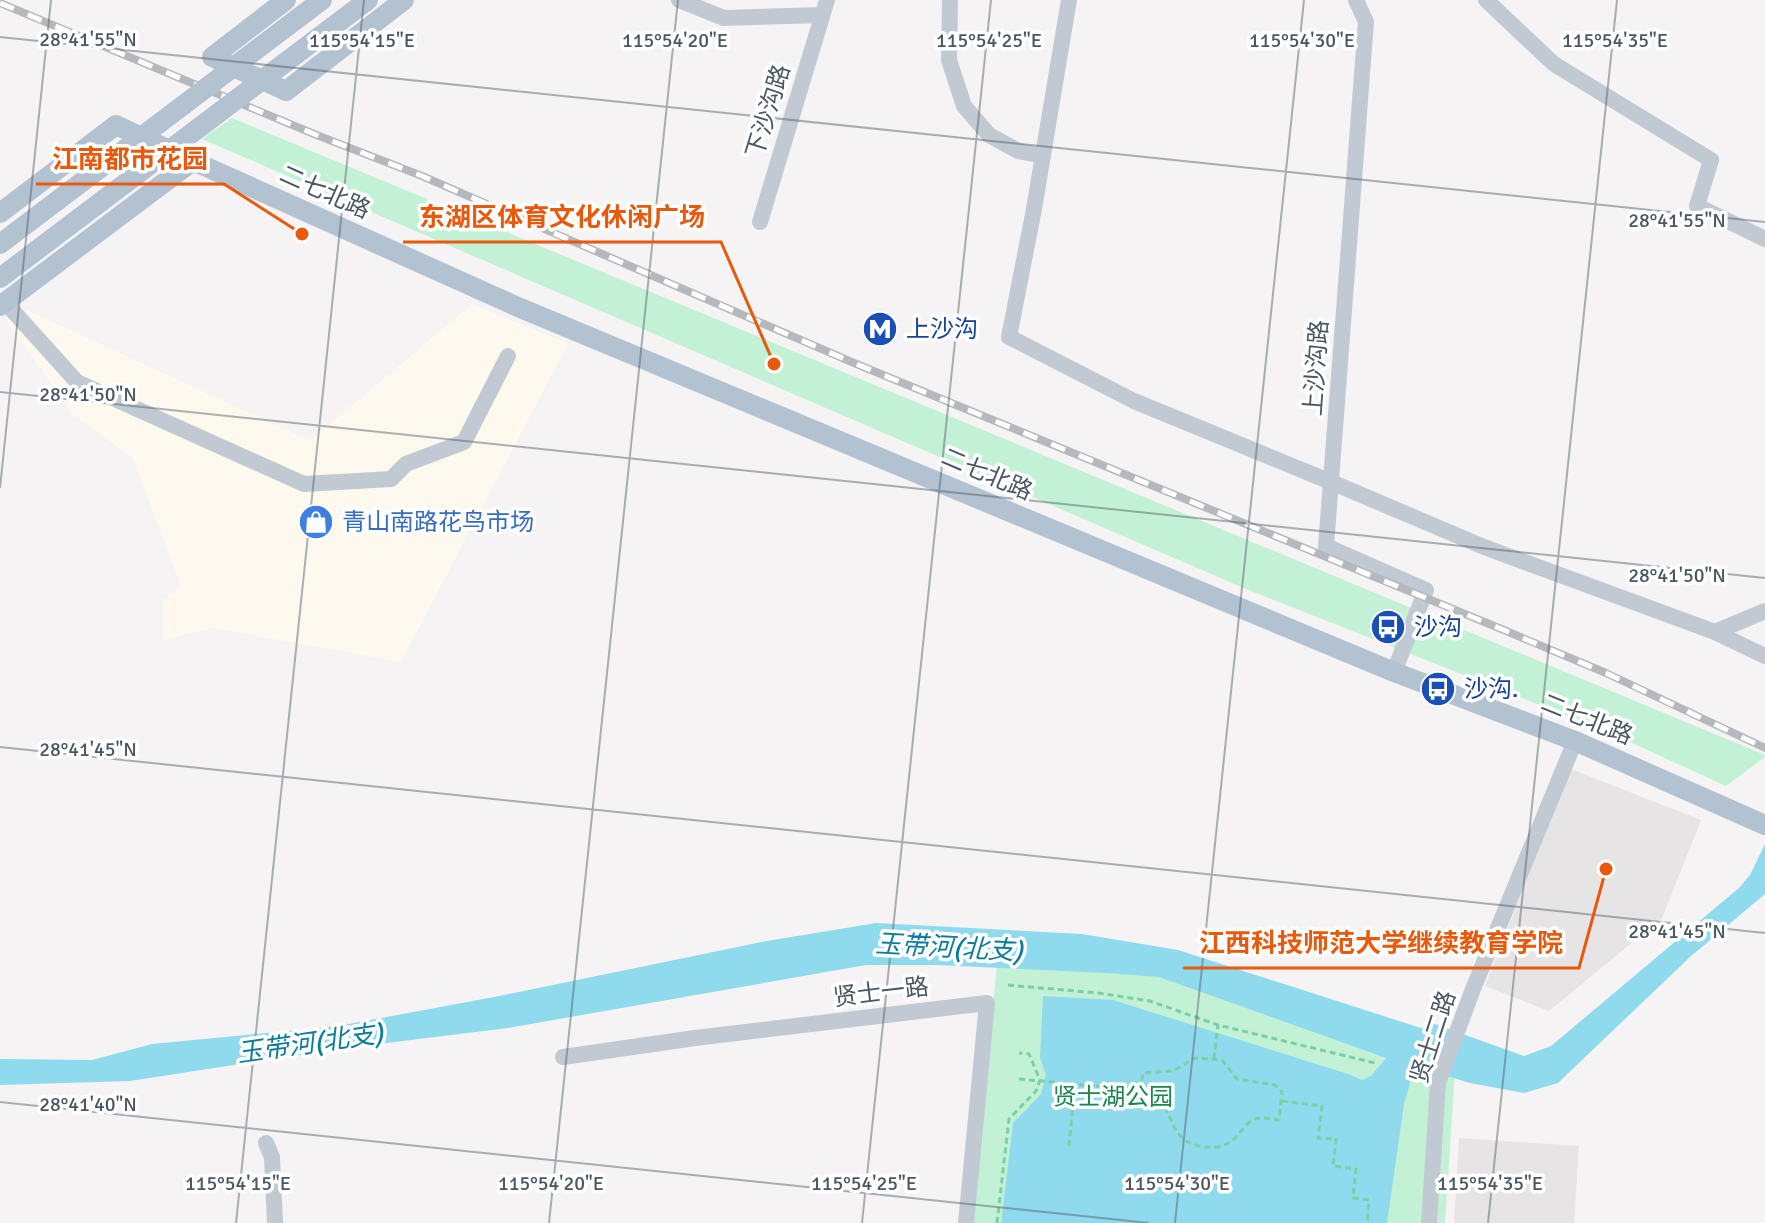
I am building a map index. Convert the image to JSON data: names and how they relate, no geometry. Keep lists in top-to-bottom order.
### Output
{
  "streets": {
    "main road": ["二七北路"],
    "street": [
      "下沙沟路",
      "上沙沟路",
      "贤士一路",
      "贤士二路"
    ]
  },
  "crossings": [
    ["二七北路", "上沙沟路"],
    ["二七北路", "贤士二路"]
  ],
  "water": ["玉带河(北支)"],
  "parks": ["贤士湖公园"],
  "places": {
    "other": ["江南都市花园", "东湖区体育文化休闲广场", "江西科技师范大学继续教育学院"],
    "metro station": ["上沙沟"],
    "shop": ["青山南路花鸟市场"],
    "bus stop": ["沙沟", "沙沟."]
  },
  "coordinates": [
    "28°41'55\"N",
    "115°54'15\"E",
    "115°54'20\"E",
    "115°54'25\"E",
    "115°54'30\"E",
    "115°54'35\"E",
    "28°41'50\"N",
    "28°41'45\"N",
    "28°41'40\"N"
  ]
}
